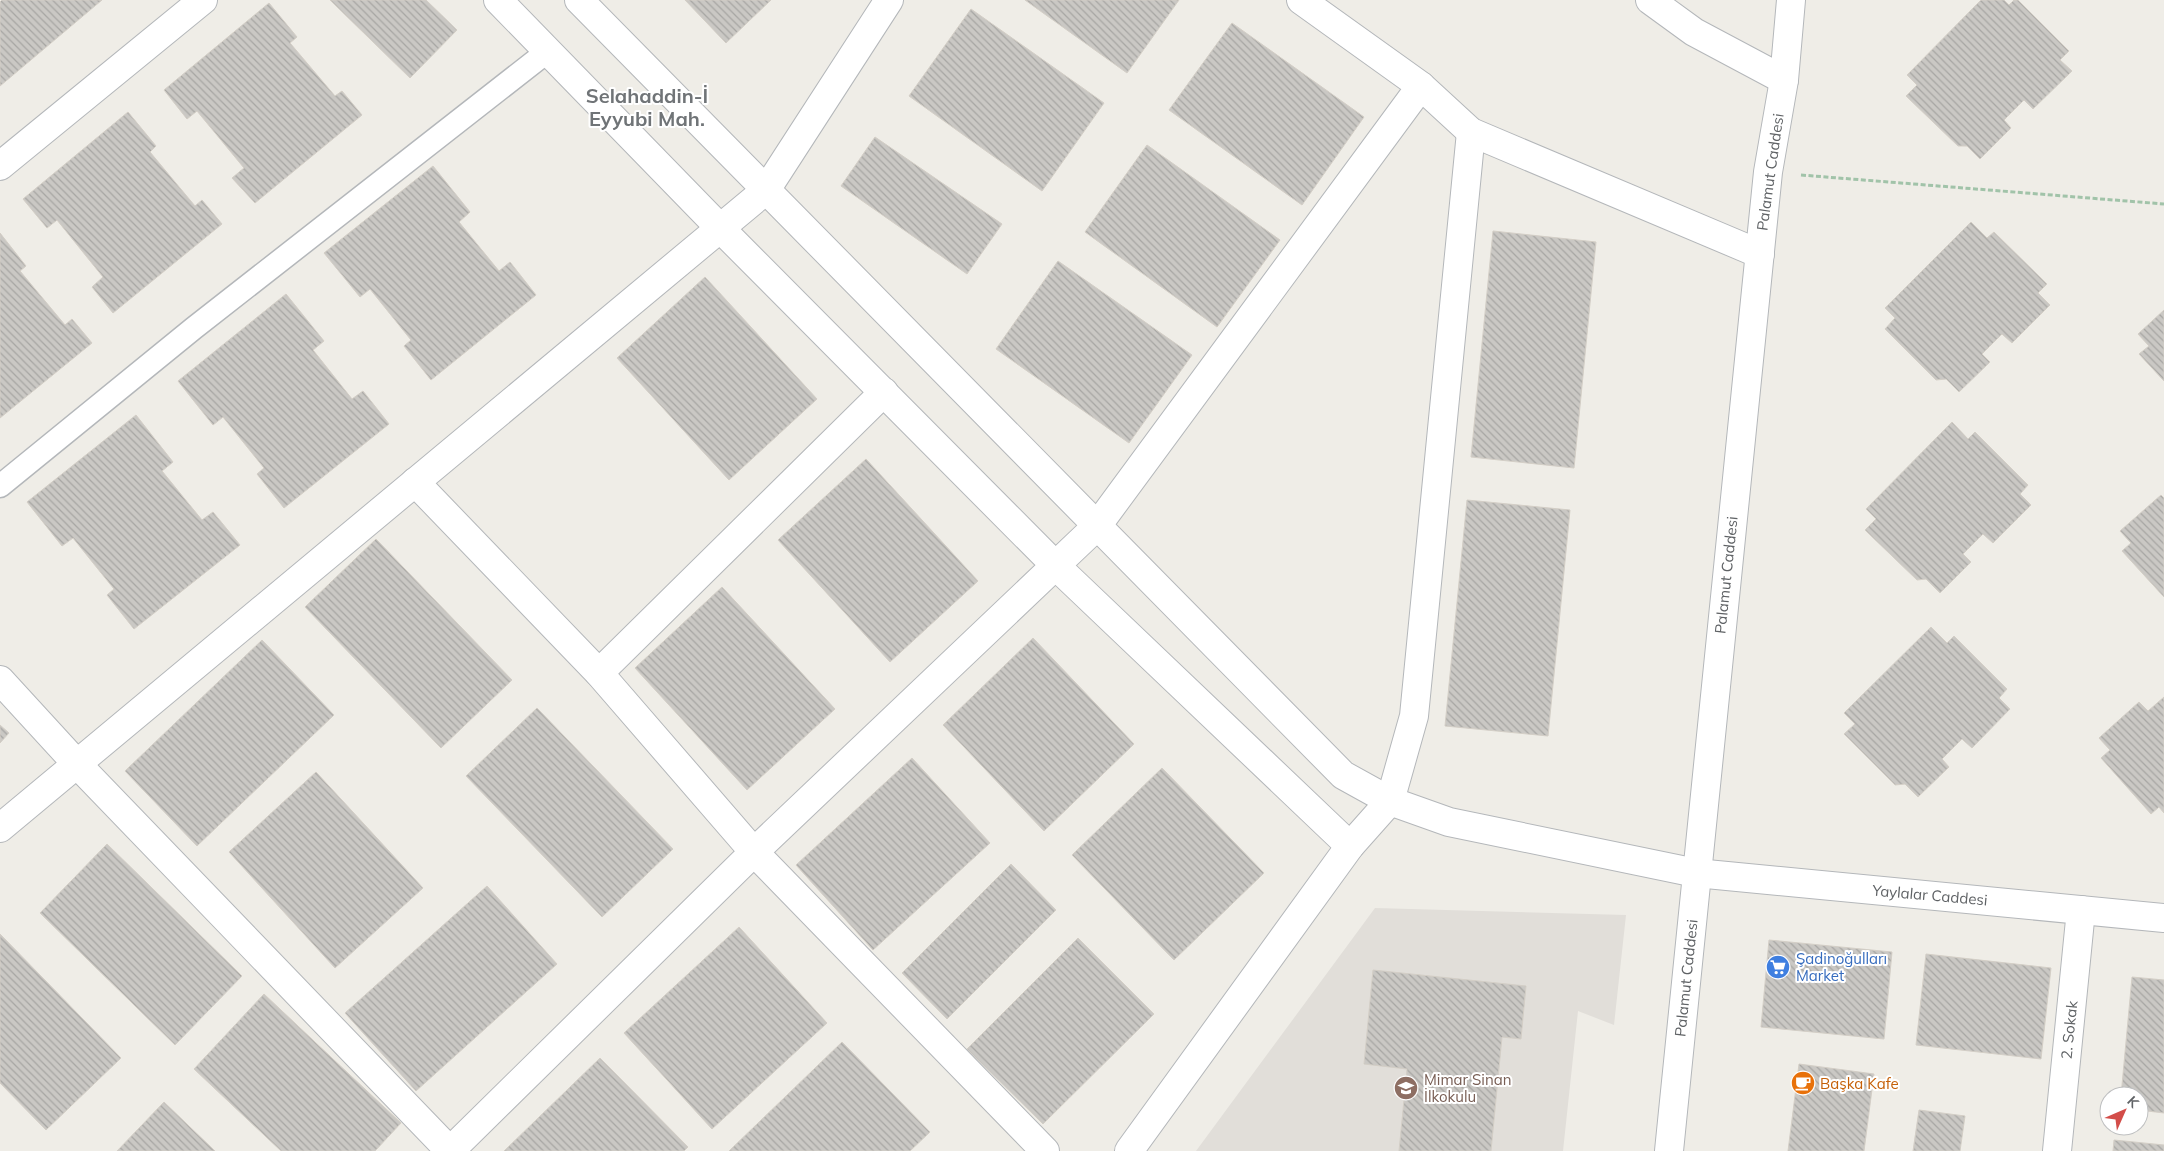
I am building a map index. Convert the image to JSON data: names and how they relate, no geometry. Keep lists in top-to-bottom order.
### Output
{
  "streets": {
    "street": ["Palamut Caddesi", "Yaylalar Caddesi", "2. Sokak"]
  },
  "crossings": [
    ["Palamut Caddesi", "Yaylalar Caddesi"],
    ["Yaylalar Caddesi", "2. Sokak"]
  ],
  "districts": ["Selahaddin-İ Eyyubi Mah."],
  "places": {
    "supermarket": ["Şadinoğulları Market"],
    "cafe": ["Başka Kafe"],
    "school or university": ["Mimar Sinan İlkokulu"]
  },
  "north": "top right"
}
